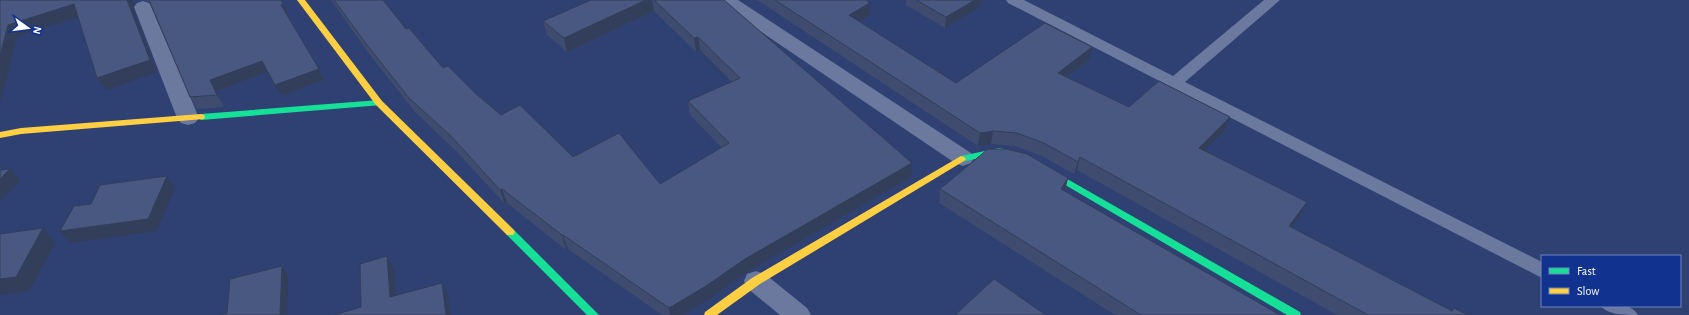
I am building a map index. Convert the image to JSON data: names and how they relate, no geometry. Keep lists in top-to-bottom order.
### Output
{
  "legend": ["Fast", "Slow"],
  "north": "right"
}
